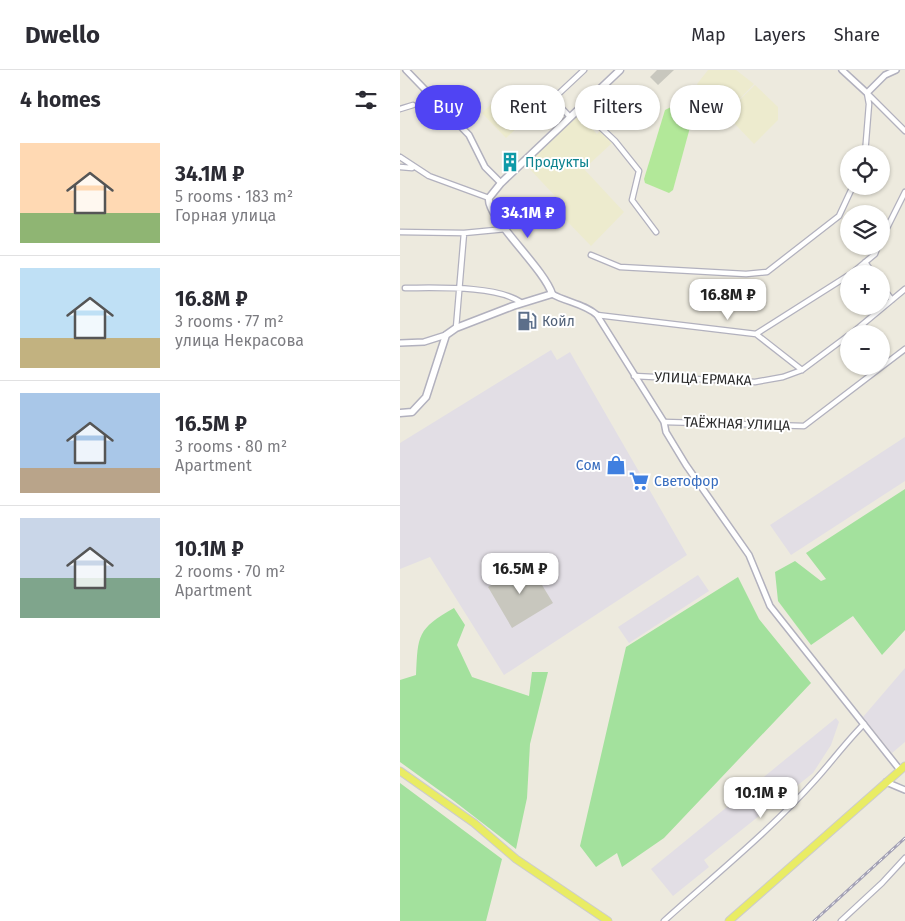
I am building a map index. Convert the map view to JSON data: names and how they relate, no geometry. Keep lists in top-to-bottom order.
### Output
{
  "streets": {
    "street": ["УЛИЦА ЕРМАКА", "ТАЁЖНАЯ УЛИЦА"]
  },
  "places": {
    "building": ["Продукты"],
    "fuel station": ["Койл"],
    "shop": ["Сом"],
    "supermarket": ["Светофор"]
  },
  "page": {
    "header": "Dwello",
    "nav": ["Map", "Layers", "Share"],
    "heading": "4 homes",
    "chip": [
      "Buy",
      "Rent",
      "Filters",
      "New"
    ],
    "list": [
      {
        "name": "34.1M ₽",
        "note": "5 rooms · 183 m² · Горная улица"
      },
      {
        "name": "16.8M ₽",
        "note": "3 rooms · 77 m² · улица Некрасова"
      },
      {
        "name": "16.5M ₽",
        "note": "3 rooms · 80 m² · Apartment"
      },
      {
        "name": "10.1M ₽",
        "note": "2 rooms · 70 m² · Apartment"
      }
    ],
    "map_buttons": ["+", "−"],
    "price": [
      "34.1M ₽",
      "16.8M ₽",
      "16.5M ₽",
      "10.1M ₽"
    ]
  }
}
